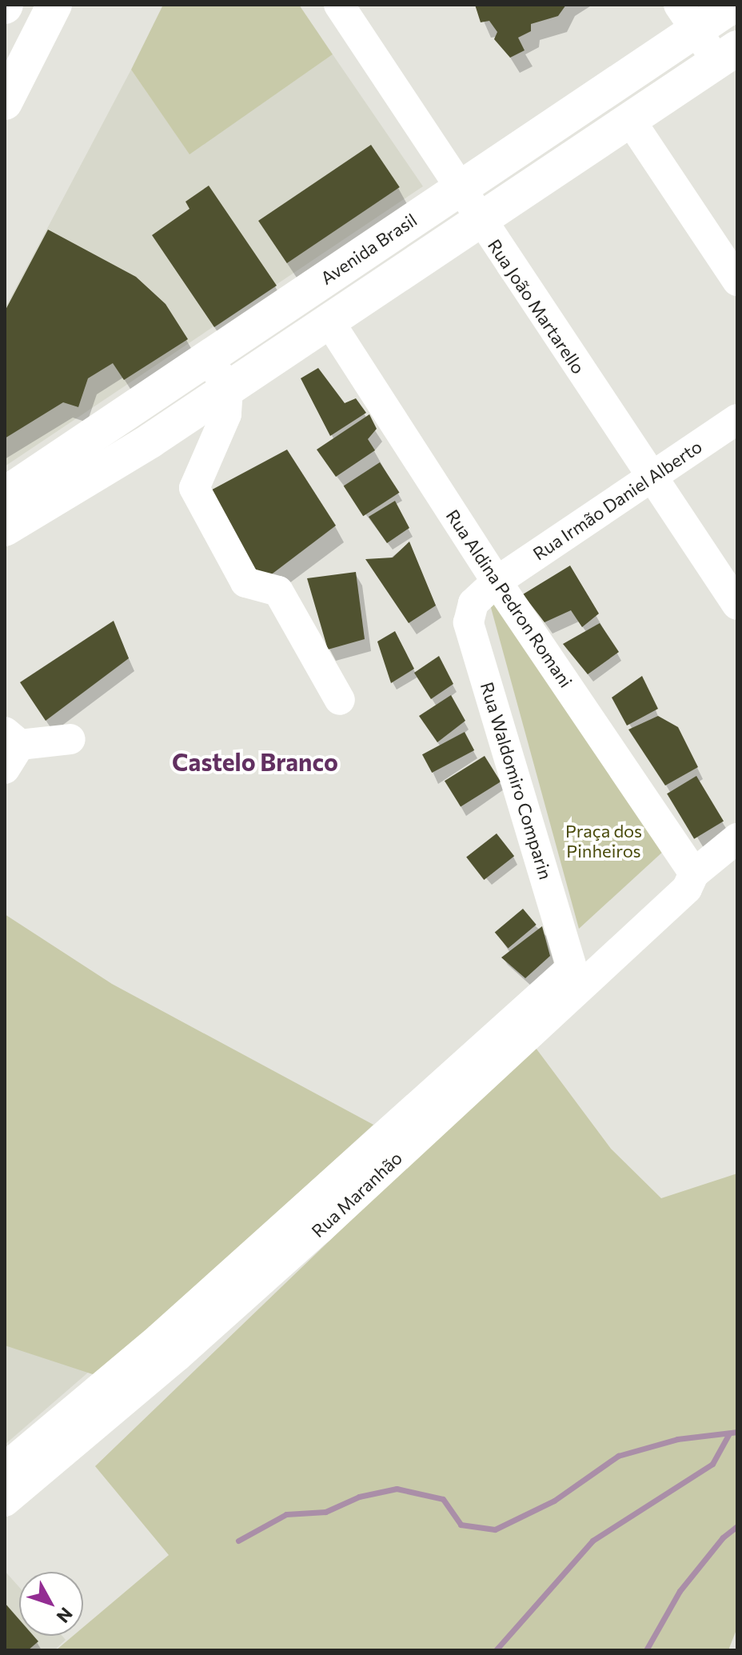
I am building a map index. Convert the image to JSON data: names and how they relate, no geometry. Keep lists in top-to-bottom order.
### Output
{
  "streets": {
    "main road": ["Avenida Brasil"],
    "street": [
      "Rua João Martarello",
      "Rua Irmão Daniel Alberto",
      "Rua Aldina Pedron Romani",
      "Rua Waldomiro Comparin",
      "Rua Maranhão"
    ]
  },
  "crossings": [
    ["Avenida Brasil", "Rua João Martarello"],
    ["Rua João Martarello", "Rua Irmão Daniel Alberto"],
    ["Rua Irmão Daniel Alberto", "Rua Aldina Pedron Romani"],
    ["Rua Irmão Daniel Alberto", "Rua Waldomiro Comparin"],
    ["Rua Aldina Pedron Romani", "Rua Waldomiro Comparin"],
    ["Rua Aldina Pedron Romani", "Rua Maranhão"],
    ["Rua Waldomiro Comparin", "Rua Maranhão"]
  ],
  "districts": ["Castelo Branco"],
  "parks": ["Praça dos Pinheiros"],
  "north": "bottom right"
}
